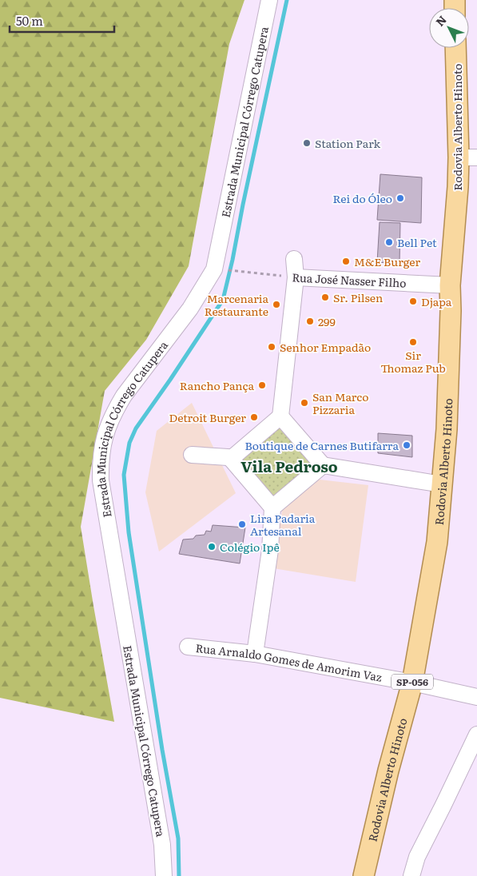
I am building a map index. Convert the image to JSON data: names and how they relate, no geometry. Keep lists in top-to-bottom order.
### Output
{
  "streets": {
    "main road": ["Rodovia Alberto Hinoto", "SP-056"],
    "street": ["Estrada Municipal Córrego Catupera", "Rua José Nasser Filho", "Rua Arnaldo Gomes de Amorim Vaz"]
  },
  "crossings": [
    ["Estrada Municipal Córrego Catupera", "Rua José Nasser Filho"],
    ["Rodovia Alberto Hinoto", "Rua José Nasser Filho"],
    ["Rodovia Alberto Hinoto", "Rua Arnaldo Gomes de Amorim Vaz"]
  ],
  "districts": ["Vila Pedroso"],
  "places": [
    "Station Park",
    "Rei do Óleo",
    "Bell Pet",
    "M&E Burger",
    "Sr. Pilsen",
    "Djapa",
    "Marcenaria Restaurante",
    "299",
    "Sir Thomaz Pub",
    "Senhor Empadão",
    "Rancho Pança",
    "San Marco Pizzaria",
    "Detroit Burger",
    "Boutique de Carnes Butifarra",
    "Lira Padaria Artesanal",
    "Colégio Ipê"
  ],
  "scale_bar": "50 m",
  "north": "top left"
}
